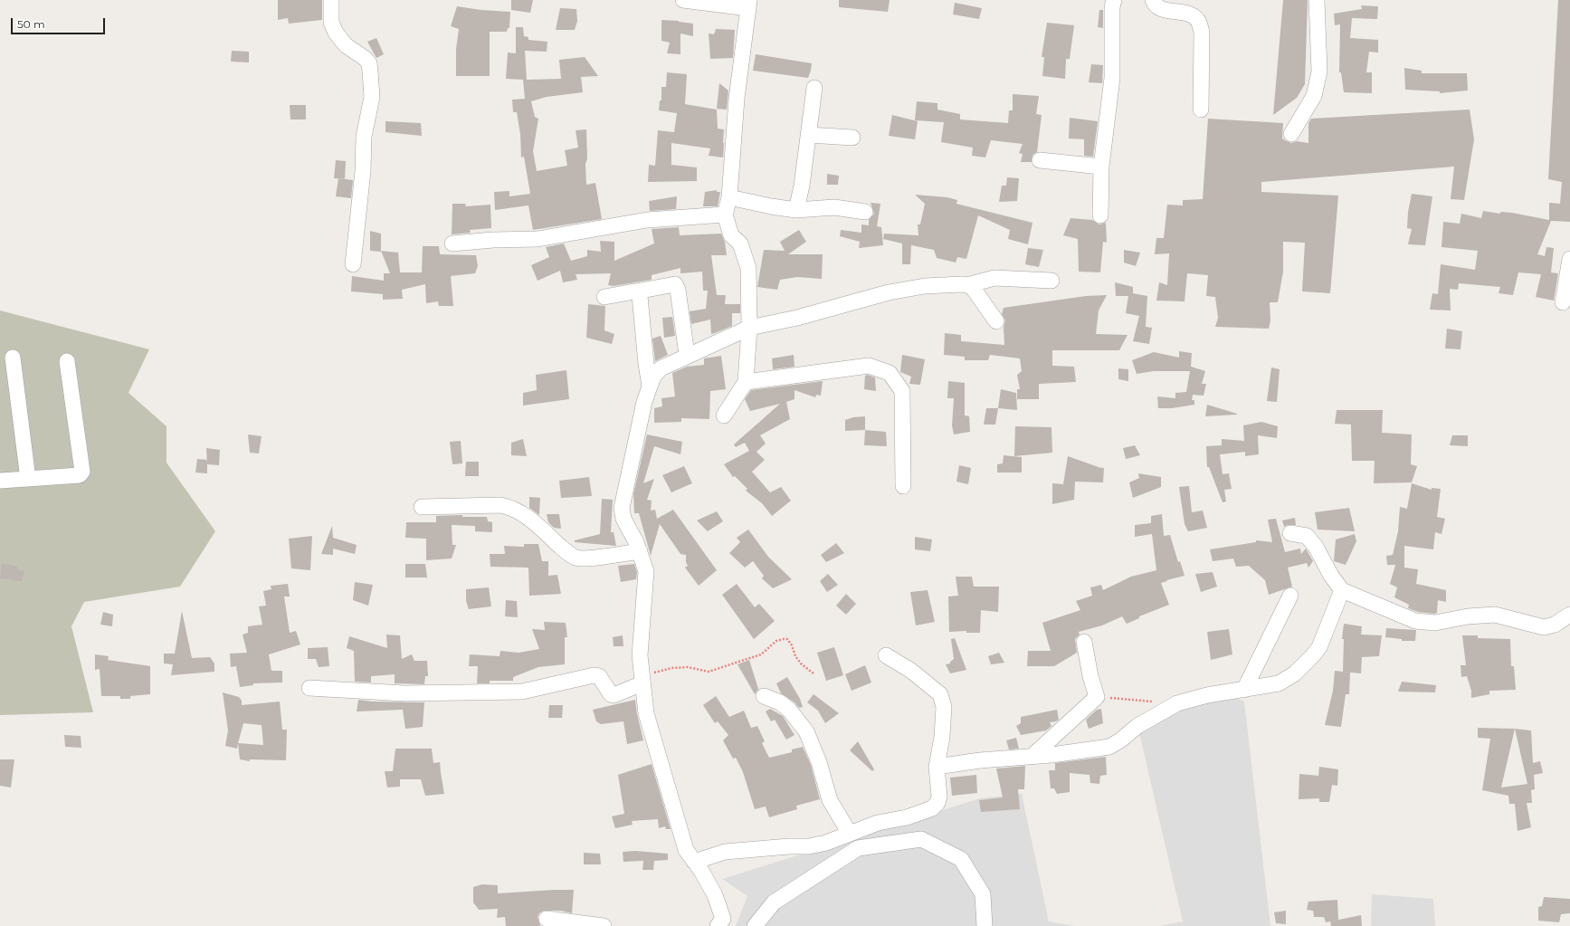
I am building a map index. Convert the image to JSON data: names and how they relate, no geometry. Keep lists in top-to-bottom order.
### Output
{
  "scale_bar": "50 m"
}
